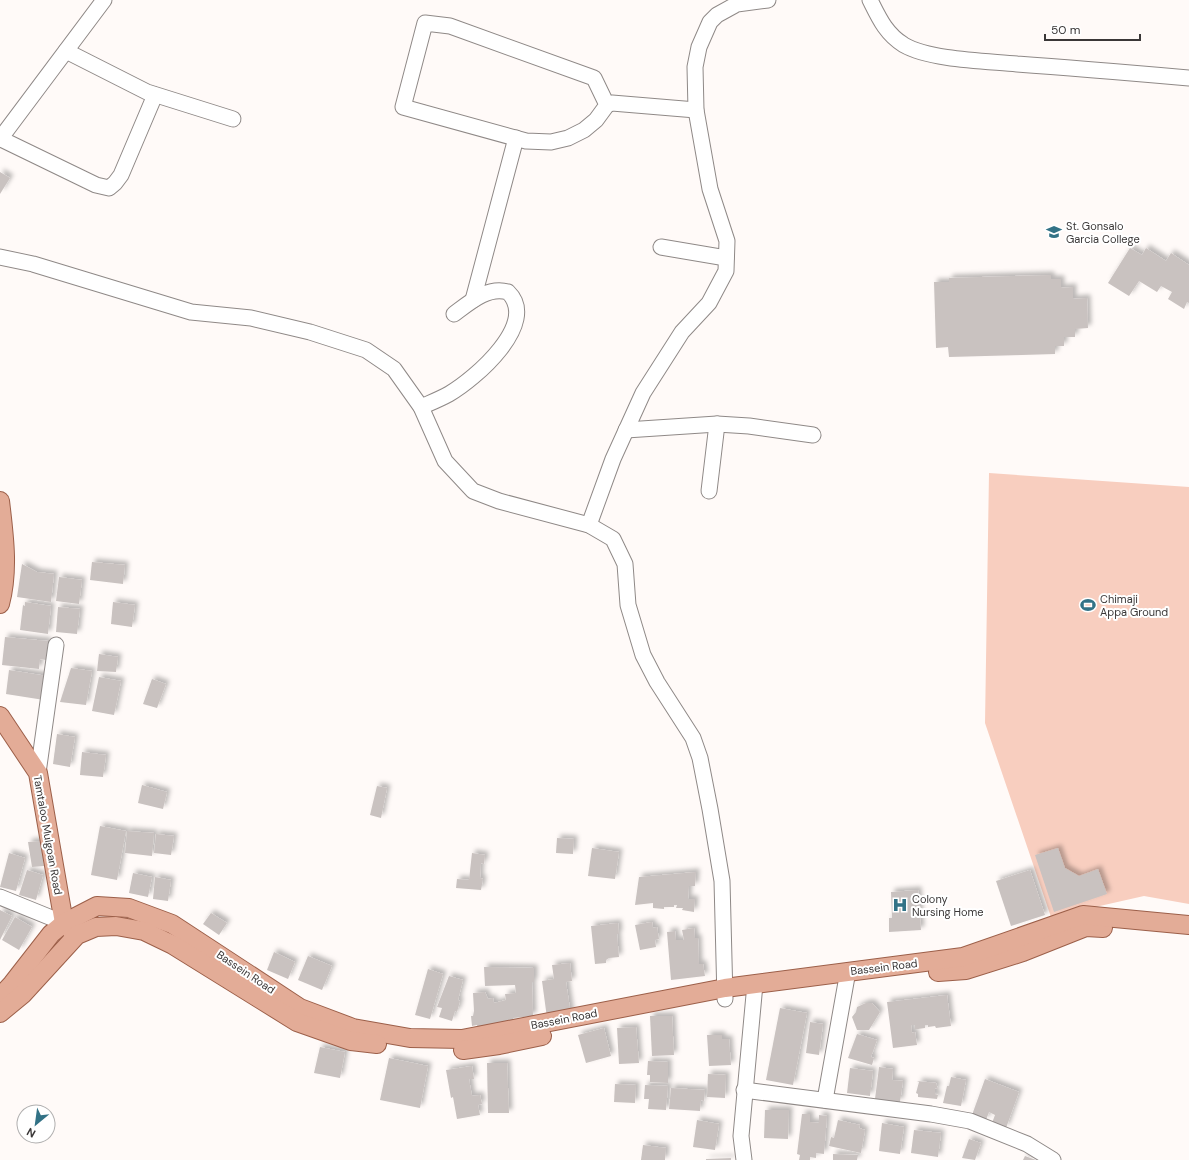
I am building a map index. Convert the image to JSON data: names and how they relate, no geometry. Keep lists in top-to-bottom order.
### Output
{
  "streets": {
    "main road": ["Tamtaloo Mulgoan Road", "Bassein Road"]
  },
  "crossings": [
    ["Tamtaloo Mulgoan Road", "Bassein Road"]
  ],
  "places": {
    "school or university": ["St. Gonsalo Garcia College"],
    "sports": ["Chimaji Appa Ground"],
    "hospital": ["Colony Nursing Home"]
  },
  "scale_bar": "50 m",
  "north": "bottom left"
}
